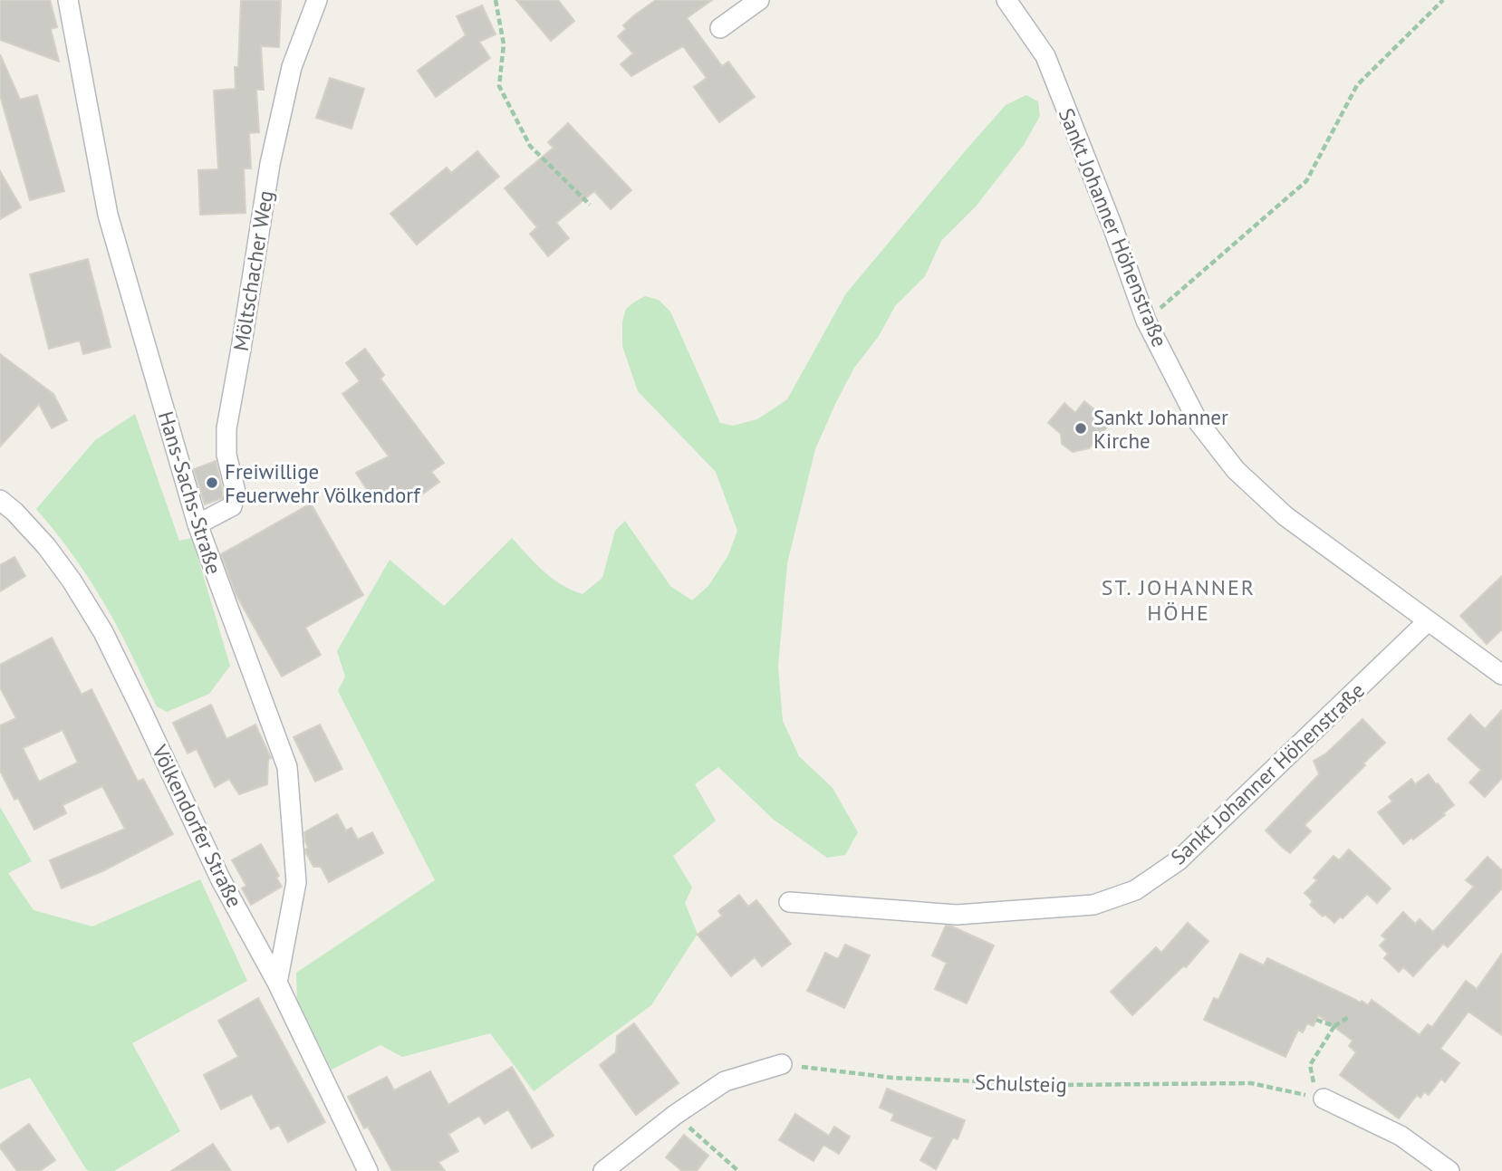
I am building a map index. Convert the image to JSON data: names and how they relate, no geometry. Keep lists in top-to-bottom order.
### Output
{
  "streets": {
    "street": [
      "Sankt Johanner Höhenstraße",
      "Möltschacher Weg",
      "Hans-Sachs-Straße",
      "Völkendorfer Straße"
    ],
    "path": ["Schulsteig"]
  },
  "crossings": [
    ["Möltschacher Weg", "Hans-Sachs-Straße"],
    ["Hans-Sachs-Straße", "Völkendorfer Straße"]
  ],
  "districts": ["ST. JOHANNER HÖHE"],
  "places": ["Sankt Johanner Kirche", "Freiwillige Feuerwehr Völkendorf"]
}
